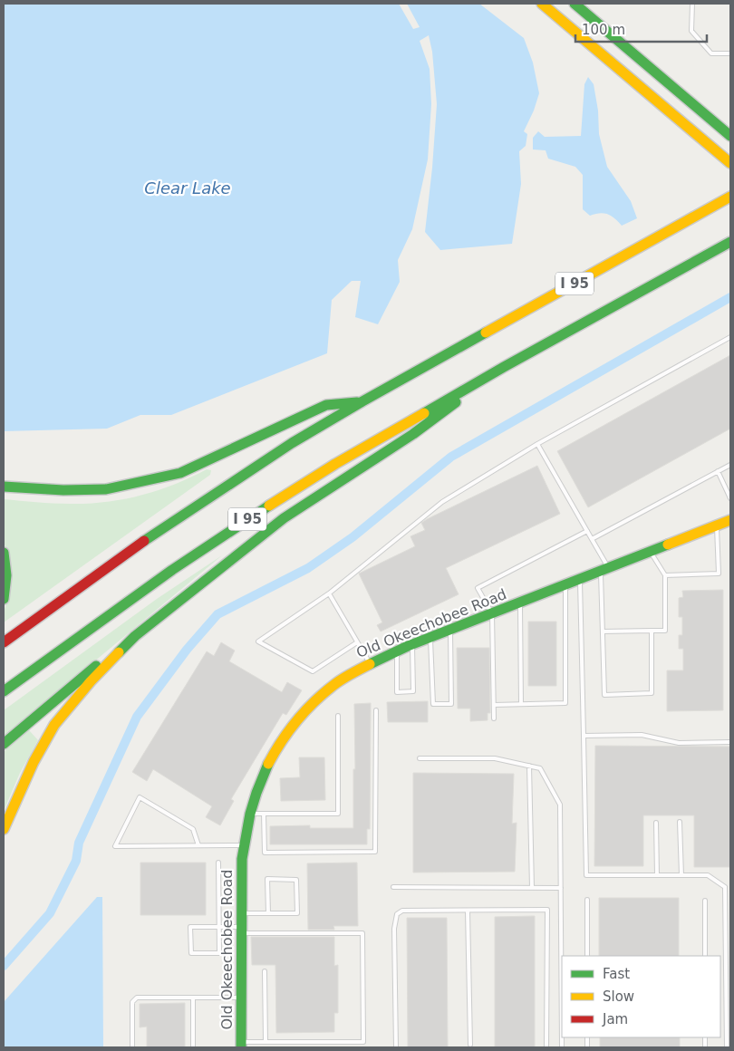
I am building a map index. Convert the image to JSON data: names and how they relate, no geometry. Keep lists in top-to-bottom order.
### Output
{
  "streets": {
    "main road": ["I 95", "Old Okeechobee Road"]
  },
  "water": ["Clear Lake"],
  "legend": ["Fast", "Slow", "Jam"],
  "scale_bar": "100 m"
}
